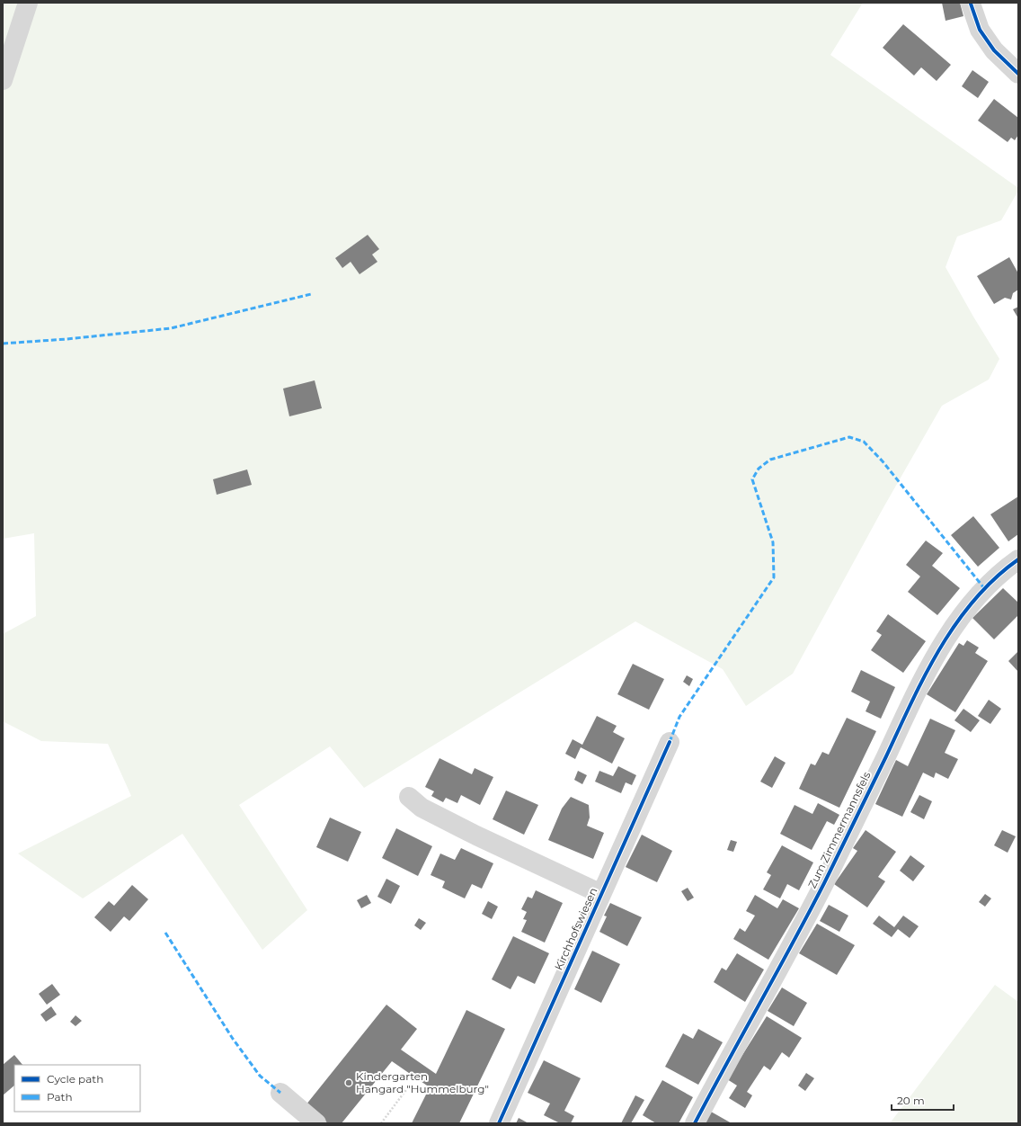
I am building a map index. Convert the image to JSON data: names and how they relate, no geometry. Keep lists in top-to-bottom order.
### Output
{
  "streets": {
    "street": ["Zum Zimmermannsfels", "Kirchhofswiesen"]
  },
  "places": ["Kindergarten Hangard \"Hummelburg\""],
  "legend": ["Cycle path", "Path"],
  "scale_bar": "20 m"
}
